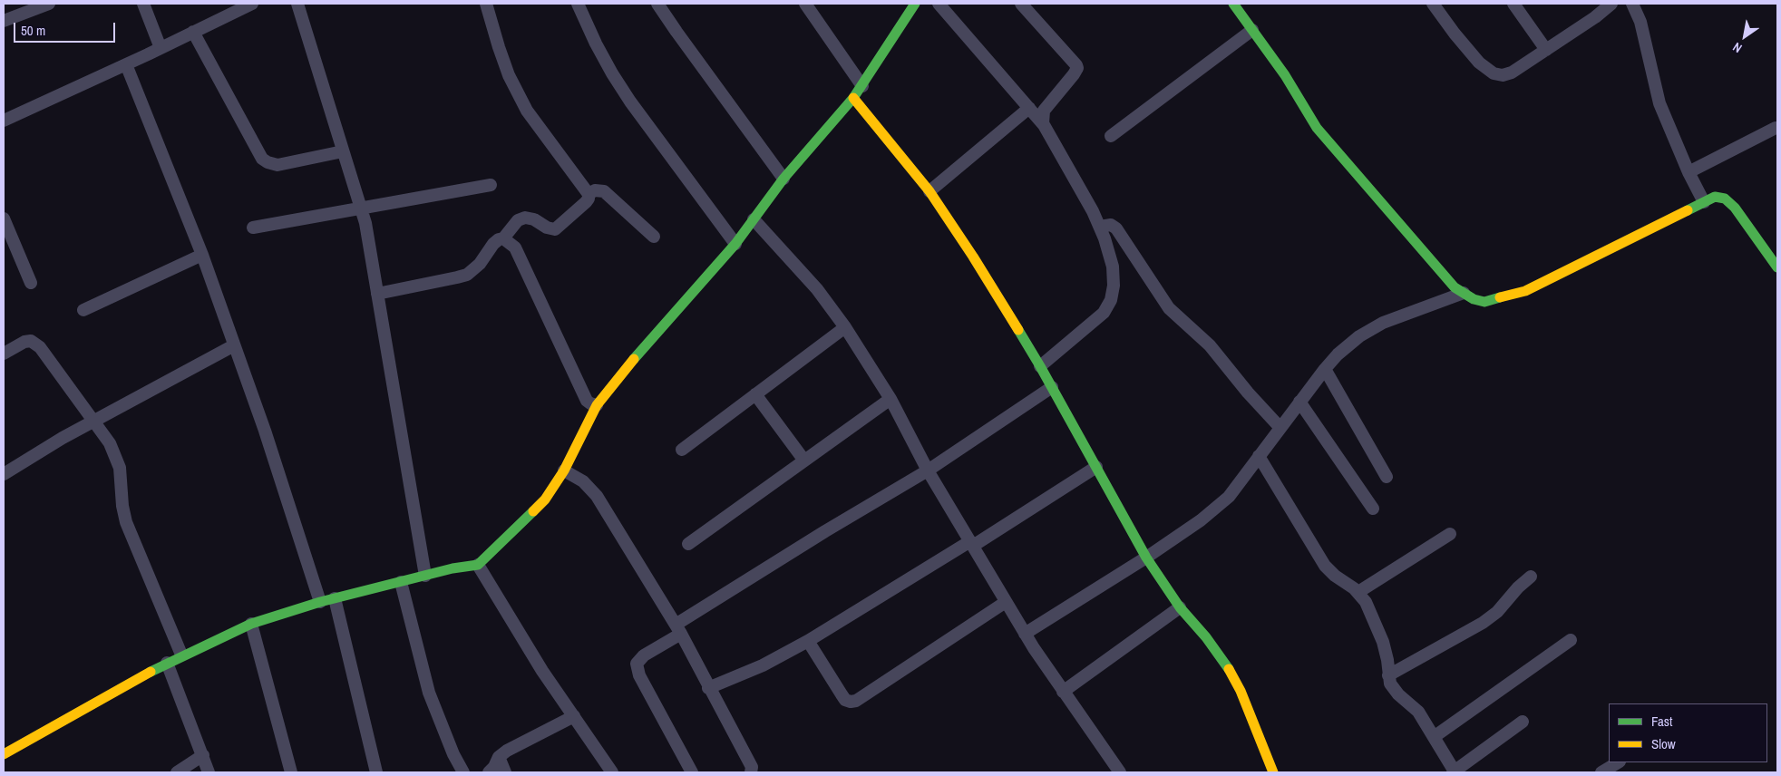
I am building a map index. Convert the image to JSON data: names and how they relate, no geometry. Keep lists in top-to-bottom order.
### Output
{
  "legend": ["Fast", "Slow"],
  "scale_bar": "50 m",
  "north": "bottom left"
}
